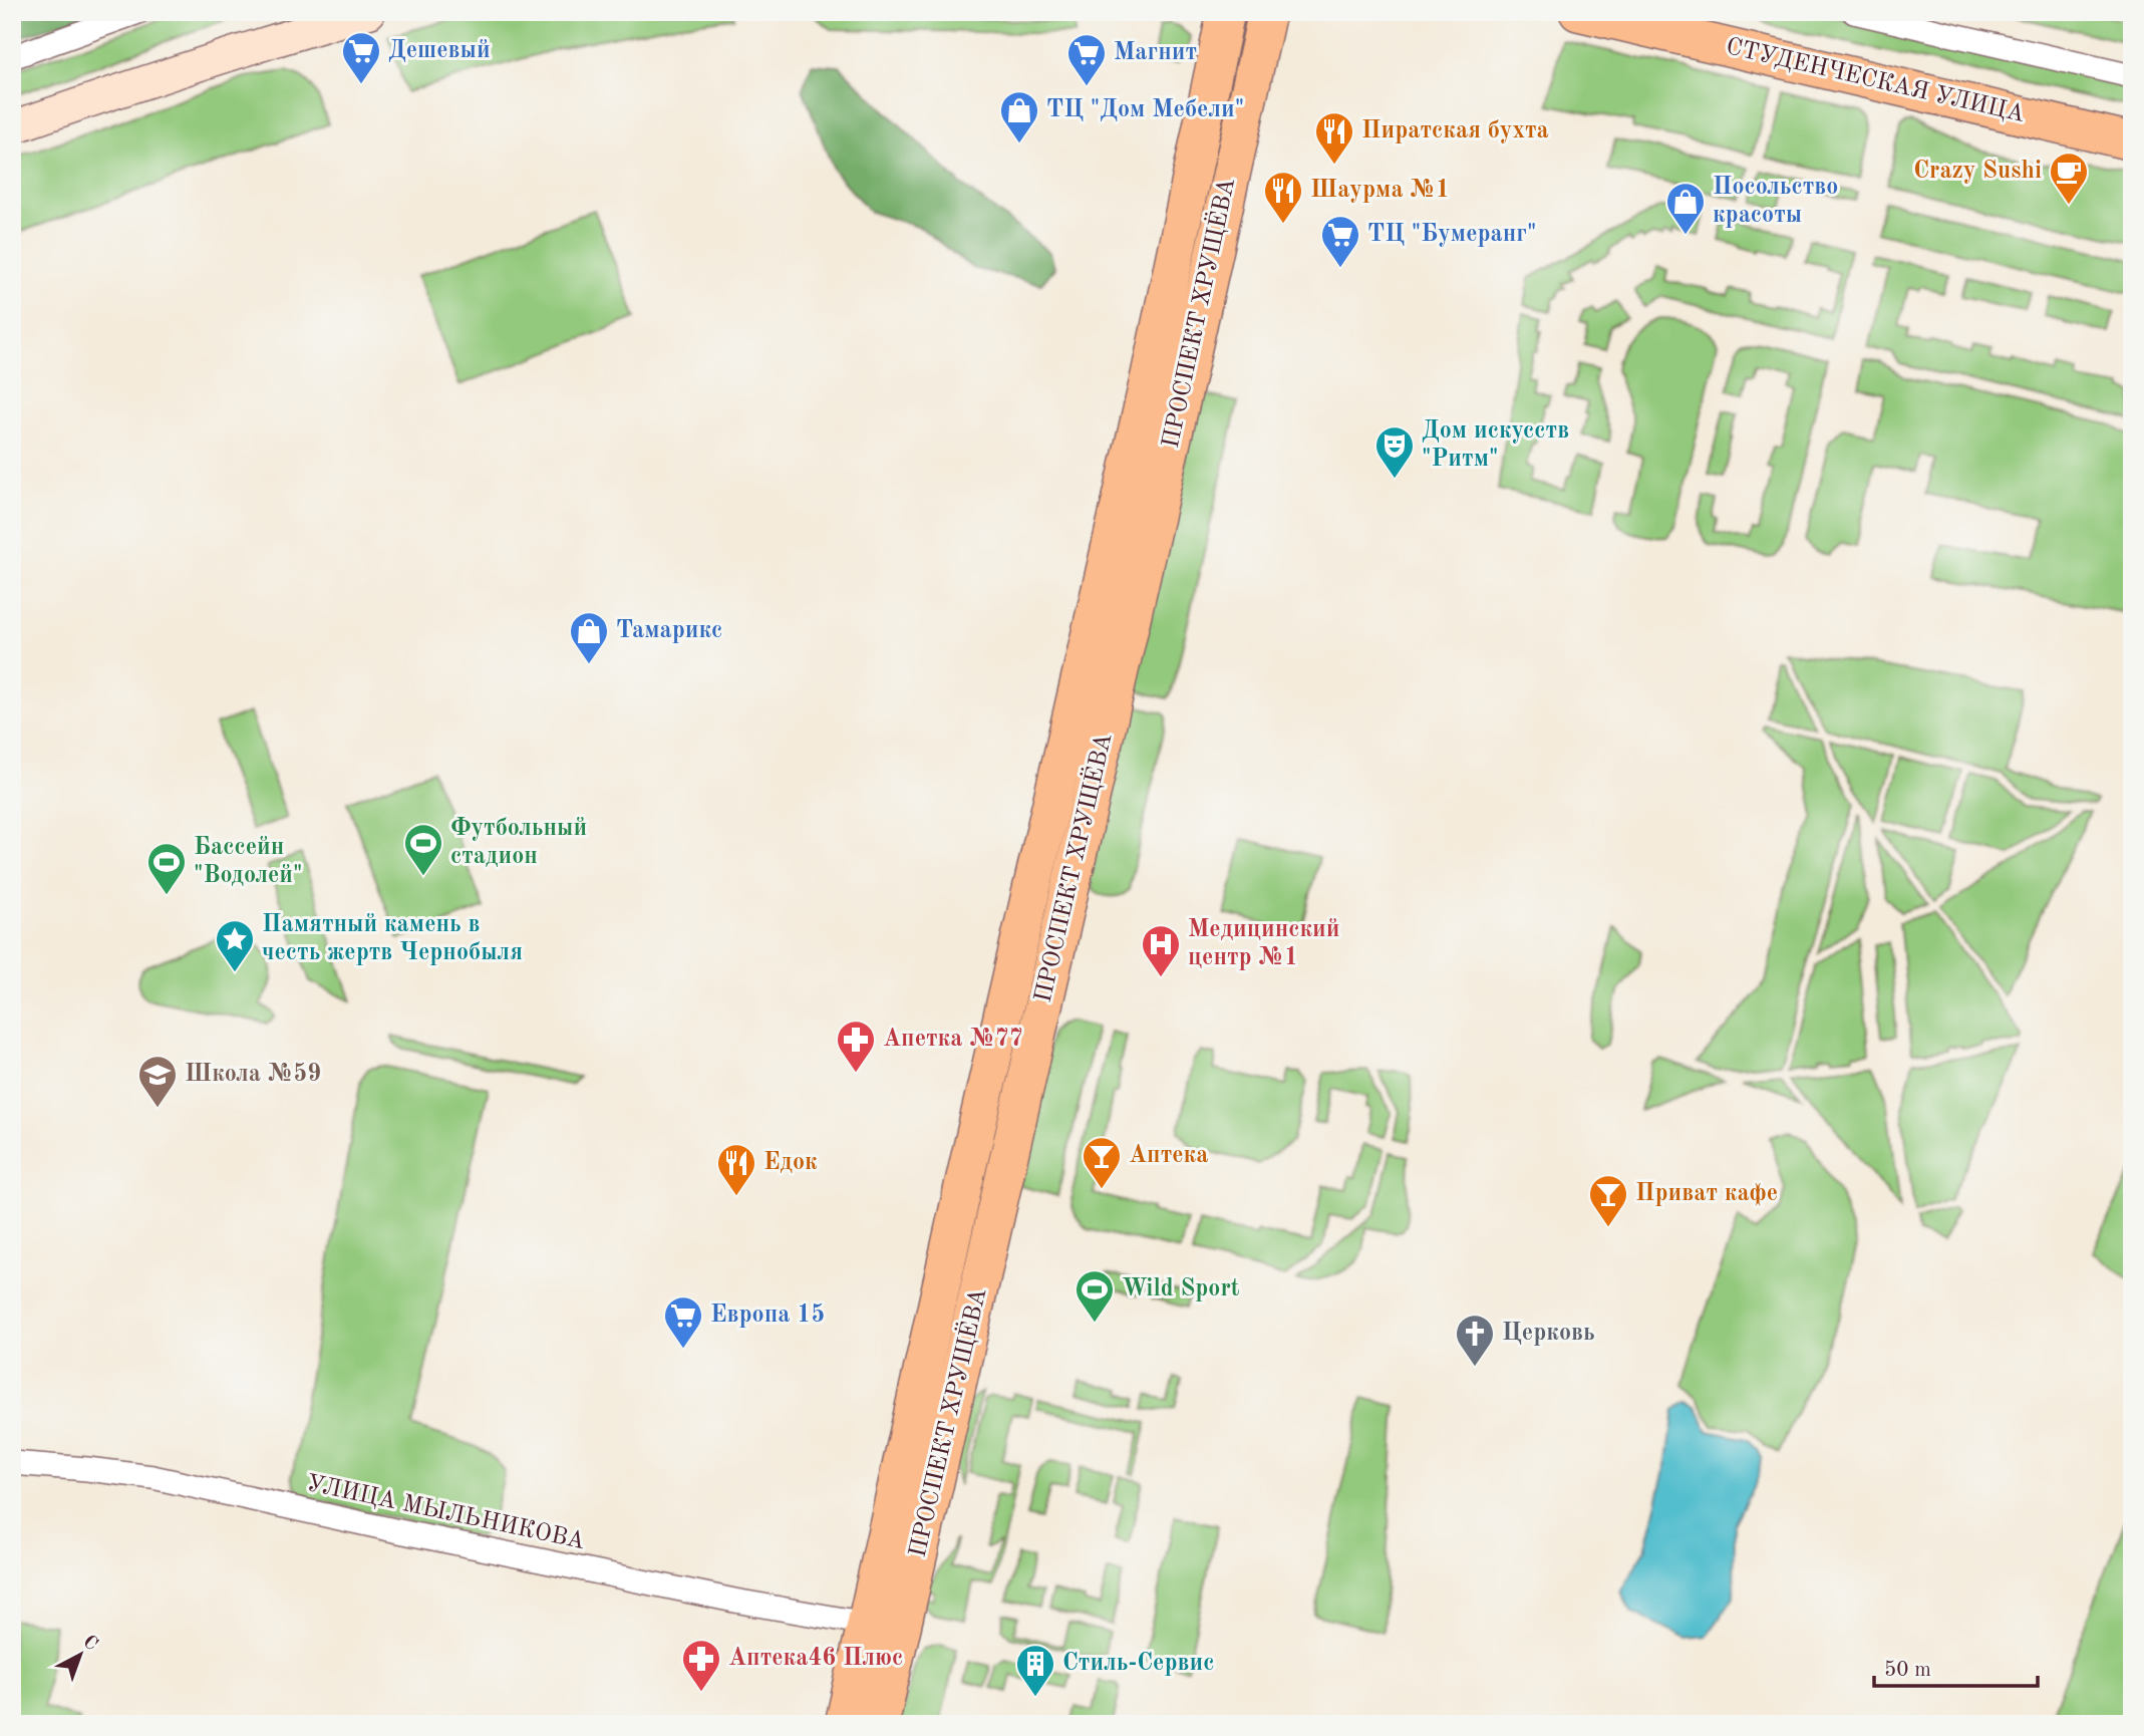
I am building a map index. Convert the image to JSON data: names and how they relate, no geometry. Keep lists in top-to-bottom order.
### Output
{
  "streets": {
    "main road": ["СТУДЕНЧЕСКАЯ УЛИЦА", "ПРОСПЕКТ ХРУЩЁВА"],
    "street": ["УЛИЦА МЫЛЬНИКОВА"]
  },
  "crossings": [
    ["ПРОСПЕКТ ХРУЩЁВА", "УЛИЦА МЫЛЬНИКОВА"]
  ],
  "places": {
    "supermarket": [
      "Дешевый",
      "Магнит",
      "ТЦ \"Бумеранг\"",
      "Европа 15"
    ],
    "shop": ["ТЦ \"Дом Мебели\"", "Посольство красоты", "Тамарикс"],
    "restaurant": ["Пиратская бухта", "Шаурма №1", "Едок"],
    "cafe": ["Crazy Sushi"],
    "theatre": ["Дом искусств \"Ритм\""],
    "sports": ["Футбольный стадион", "Бассейн \"Водолей\"", "Wild Sport"],
    "place": ["Памятный камень в честь жертв Чернобыля"],
    "hospital": ["Медицинский центр №1"],
    "pharmacy": ["Апетка №77", "Аптека46 Плюс"],
    "school or university": ["Школа №59"],
    "bar": ["Аптека", "Приват кафе"],
    "church": ["Церковь"],
    "building": ["Стиль-Сервис"]
  },
  "scale_bar": "50 m",
  "north": "top right"
}
